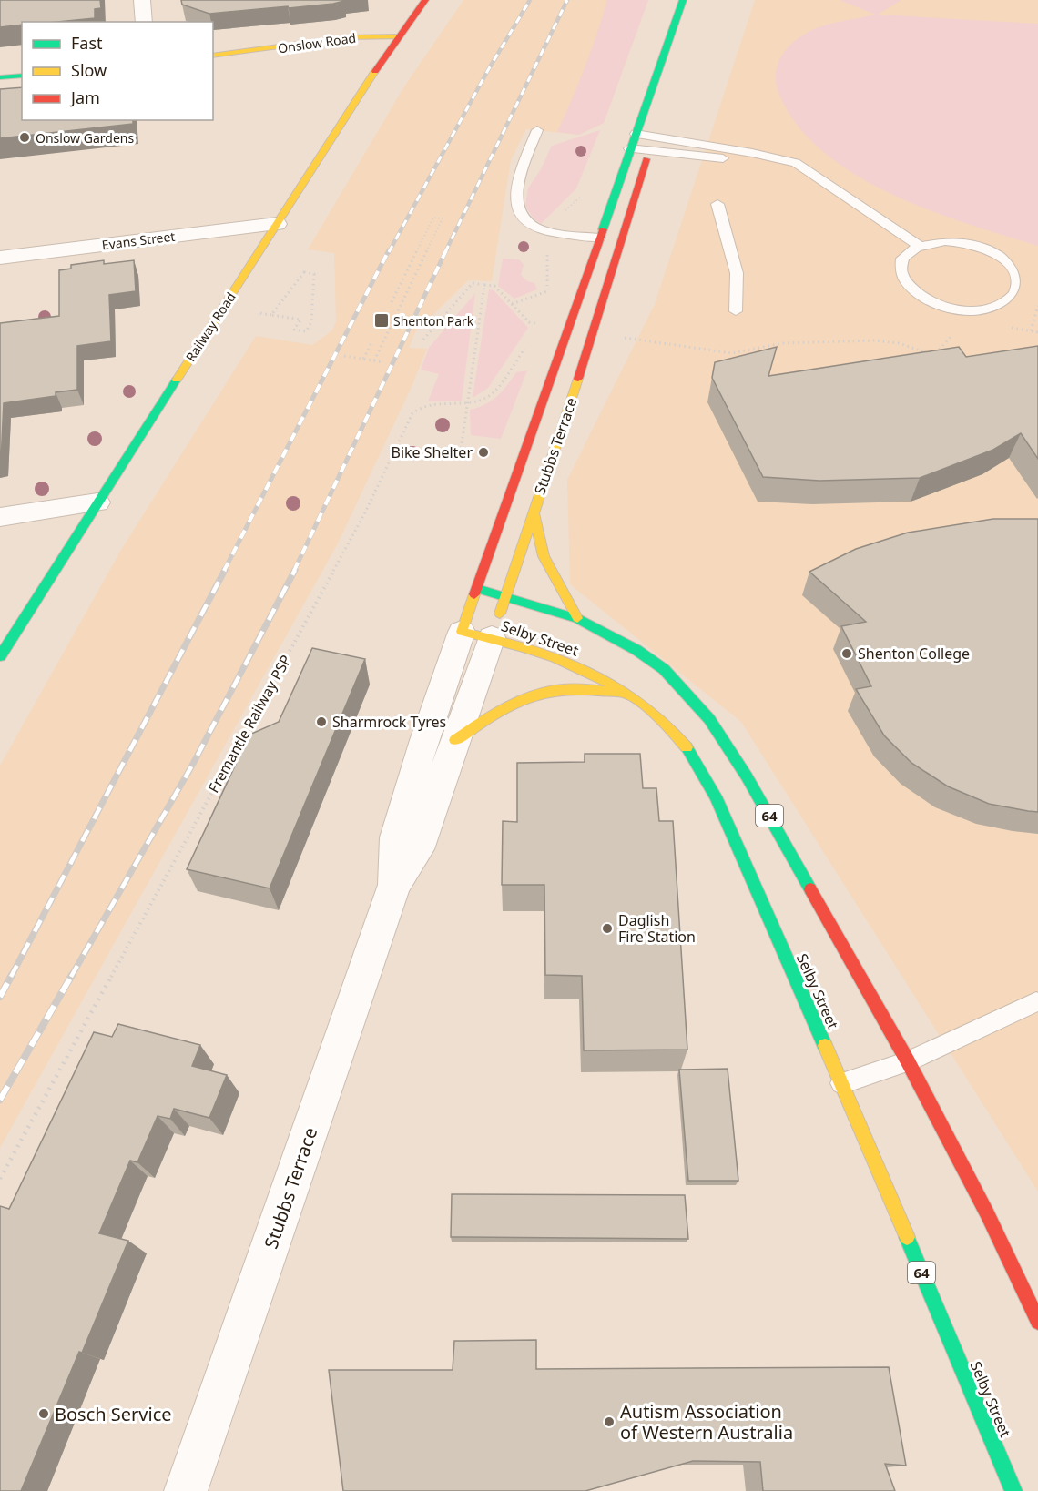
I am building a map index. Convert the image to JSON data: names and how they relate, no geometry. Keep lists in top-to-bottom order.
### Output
{
  "streets": {
    "main road": [
      "Onslow Road",
      "Railway Road",
      "Stubbs Terrace",
      "Selby Street",
      "64"
    ],
    "street": ["Evans Street"],
    "path": ["Fremantle Railway PSP"]
  },
  "crossings": [
    ["Onslow Road", "Railway Road"],
    ["Evans Street", "Railway Road"],
    ["Stubbs Terrace", "Selby Street"]
  ],
  "places": {
    "other": [
      "Onslow Gardens",
      "Bike Shelter",
      "Shenton College",
      "Sharmrock Tyres",
      "Daglish Fire Station",
      "Bosch Service",
      "Autism Association of Western Australia"
    ],
    "transit": ["Shenton Park"]
  },
  "legend": ["Fast", "Slow", "Jam"]
}
